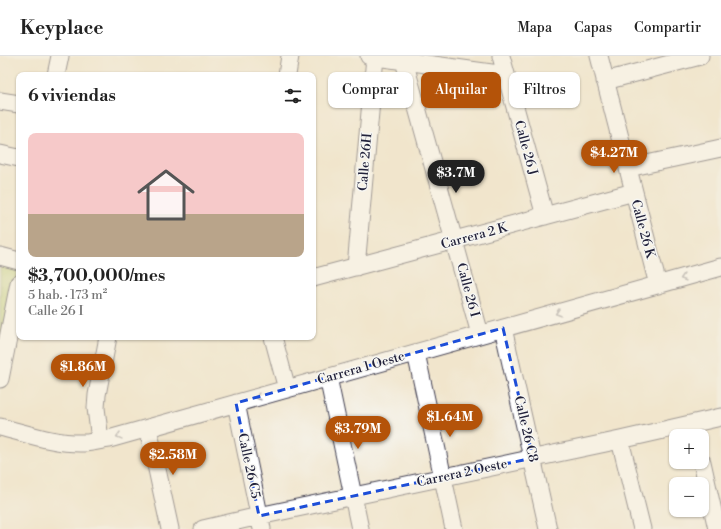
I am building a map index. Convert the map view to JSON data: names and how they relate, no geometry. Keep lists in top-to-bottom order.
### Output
{
  "streets": {
    "street": [
      "Calle 26 J",
      "Calle 26H",
      "Calle 26 K",
      "Carrera 2 K",
      "Calle 26 I",
      "Carrera 1 Oeste",
      "Calle 26 C8",
      "Calle 26 C5",
      "Carrera 2 Oeste"
    ]
  },
  "crossings": [
    ["Calle 26 J", "Carrera 2 K"],
    ["Calle 26H", "Carrera 2 K"],
    ["Calle 26 K", "Carrera 2 K"],
    ["Calle 26 K", "Carrera 1 Oeste"],
    ["Carrera 2 K", "Calle 26 I"],
    ["Calle 26 I", "Carrera 1 Oeste"],
    ["Carrera 1 Oeste", "Calle 26 C8"],
    ["Carrera 1 Oeste", "Calle 26 C5"],
    ["Calle 26 C8", "Carrera 2 Oeste"],
    ["Calle 26 C5", "Carrera 2 Oeste"]
  ],
  "one_way": ["Carrera 1 Oeste"],
  "page": {
    "header": "Keyplace",
    "nav": ["Mapa", "Capas", "Compartir"],
    "chip": ["Comprar", "Alquilar", "Filtros"],
    "heading": "6 viviendas",
    "list": [
      {
        "name": "$3,700,000/mes",
        "note": "5 hab. · 173 m² · Calle 26 I"
      }
    ],
    "price": [
      "$4.27M",
      "$3.7M",
      "$1.86M",
      "$1.64M",
      "$3.79M",
      "$2.58M"
    ],
    "map_buttons": ["+", "−"]
  }
}
